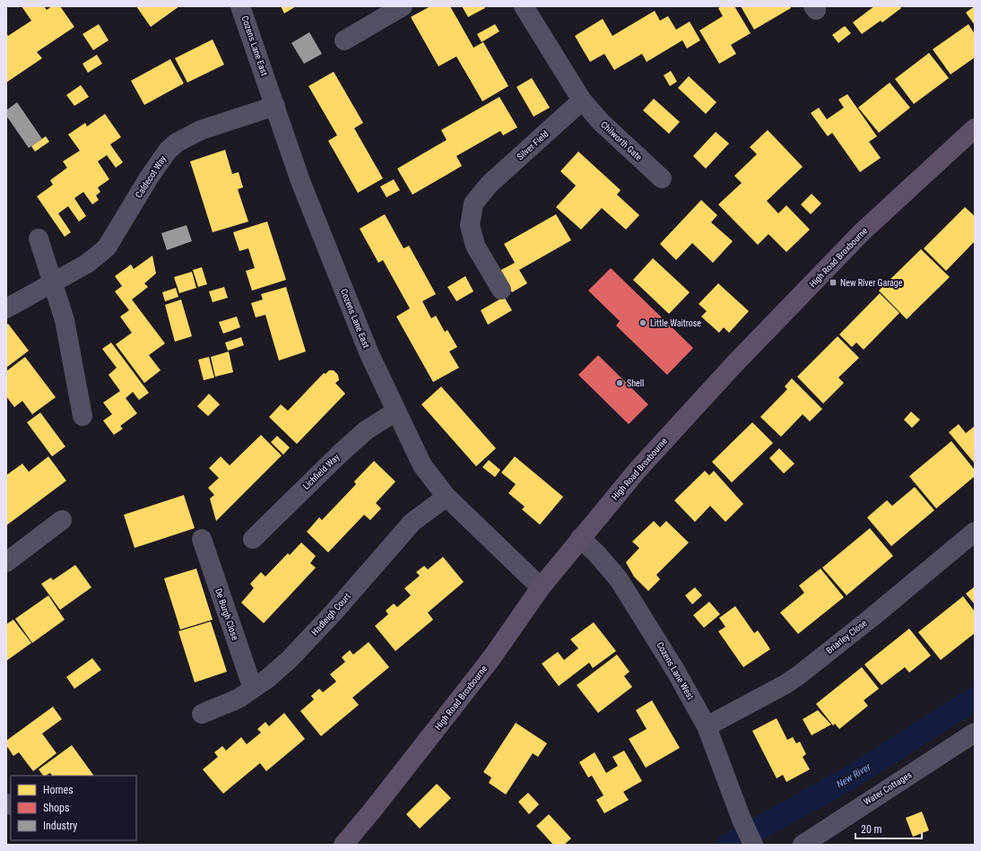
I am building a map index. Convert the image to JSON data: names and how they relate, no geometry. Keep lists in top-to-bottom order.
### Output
{
  "streets": {
    "main road": ["High Road Broxbourne"],
    "street": [
      "Cozens Lane East",
      "Chilworth Gate",
      "Silver Field",
      "Caldecot Way",
      "Lichfield Way",
      "De Burgh Close",
      "Hadleigh Court",
      "Briarley Close",
      "Cozens Lane West",
      "Water Cottages"
    ]
  },
  "crossings": [
    ["Cozens Lane East", "Caldecot Way"],
    ["Cozens Lane East", "High Road Broxbourne"],
    ["Cozens Lane East", "Lichfield Way"],
    ["Cozens Lane East", "Hadleigh Court"],
    ["Chilworth Gate", "Silver Field"],
    ["High Road Broxbourne", "Cozens Lane West"],
    ["De Burgh Close", "Hadleigh Court"],
    ["Briarley Close", "Cozens Lane West"]
  ],
  "water": ["New River"],
  "places": {
    "transit": ["New River Garage"],
    "other": ["Little Waitrose", "Shell"]
  },
  "legend": ["Homes", "Shops", "Industry"],
  "scale_bar": "20 m"
}
